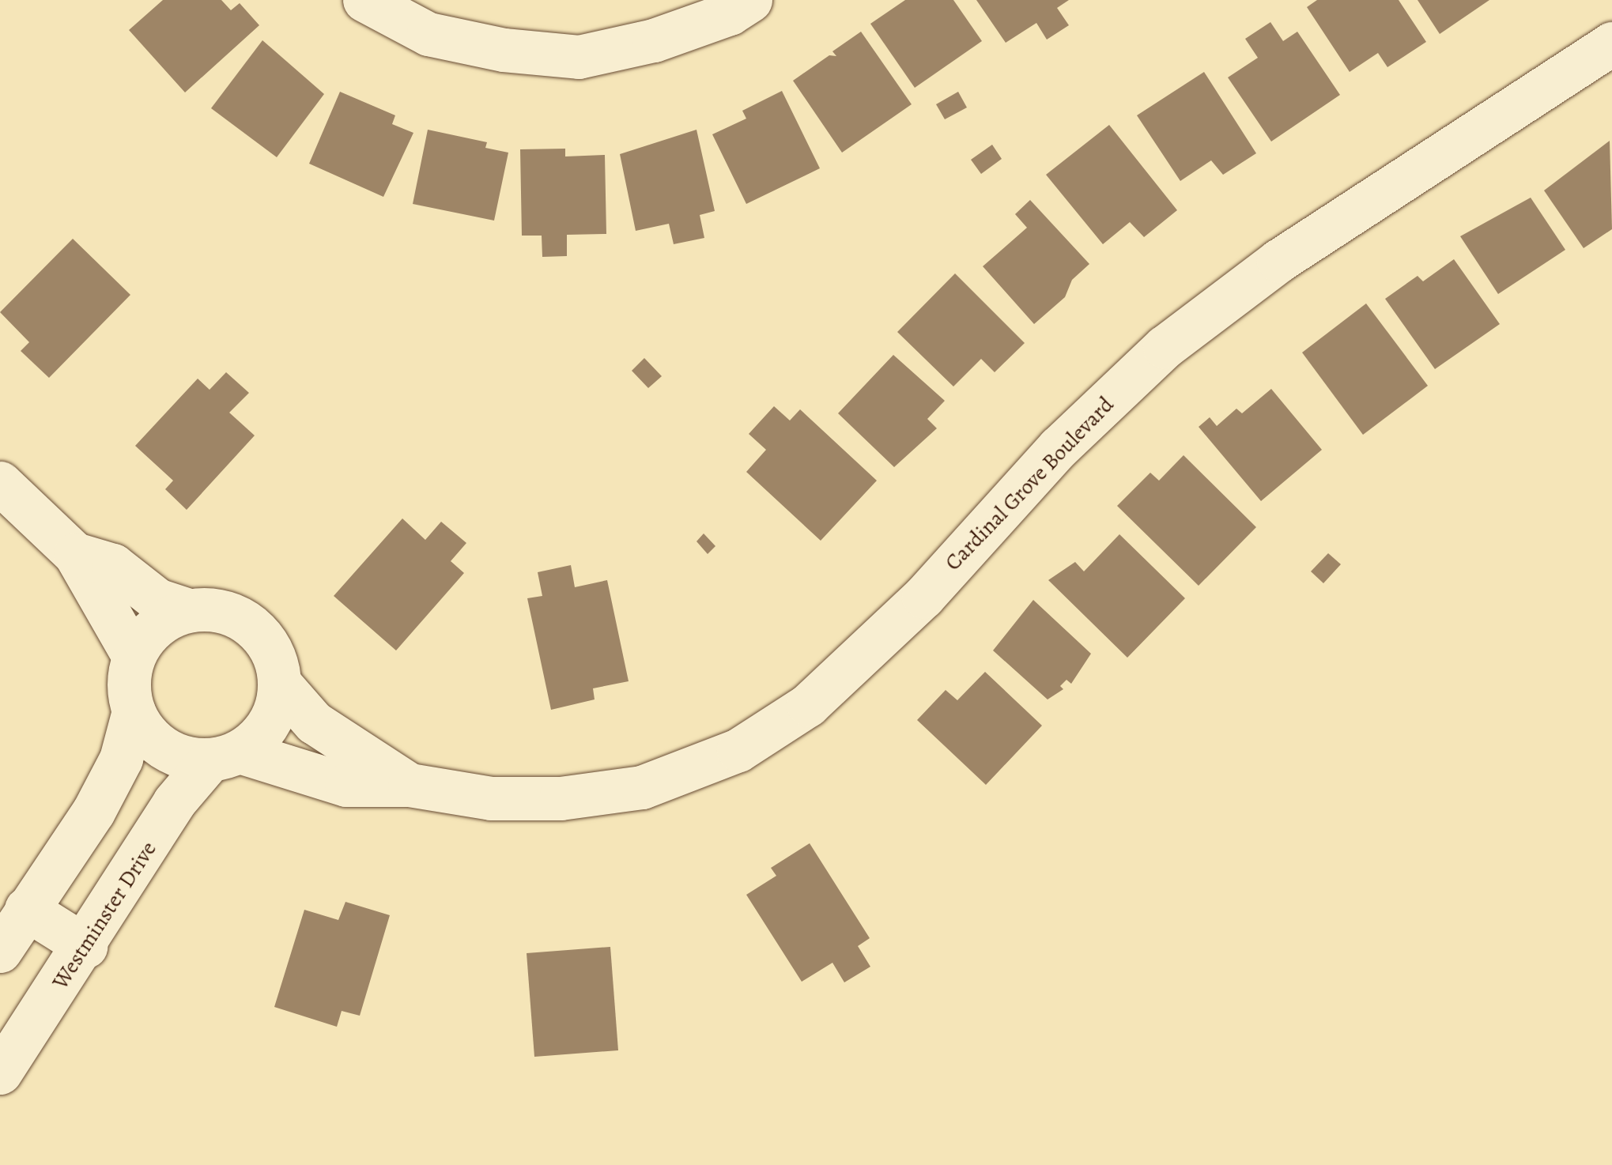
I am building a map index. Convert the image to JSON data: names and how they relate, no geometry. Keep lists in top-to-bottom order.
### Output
{
  "streets": {
    "street": ["Cardinal Grove Boulevard", "Westminster Drive"]
  },
  "crossings": [
    ["Cardinal Grove Boulevard", "Westminster Drive"]
  ]
}
